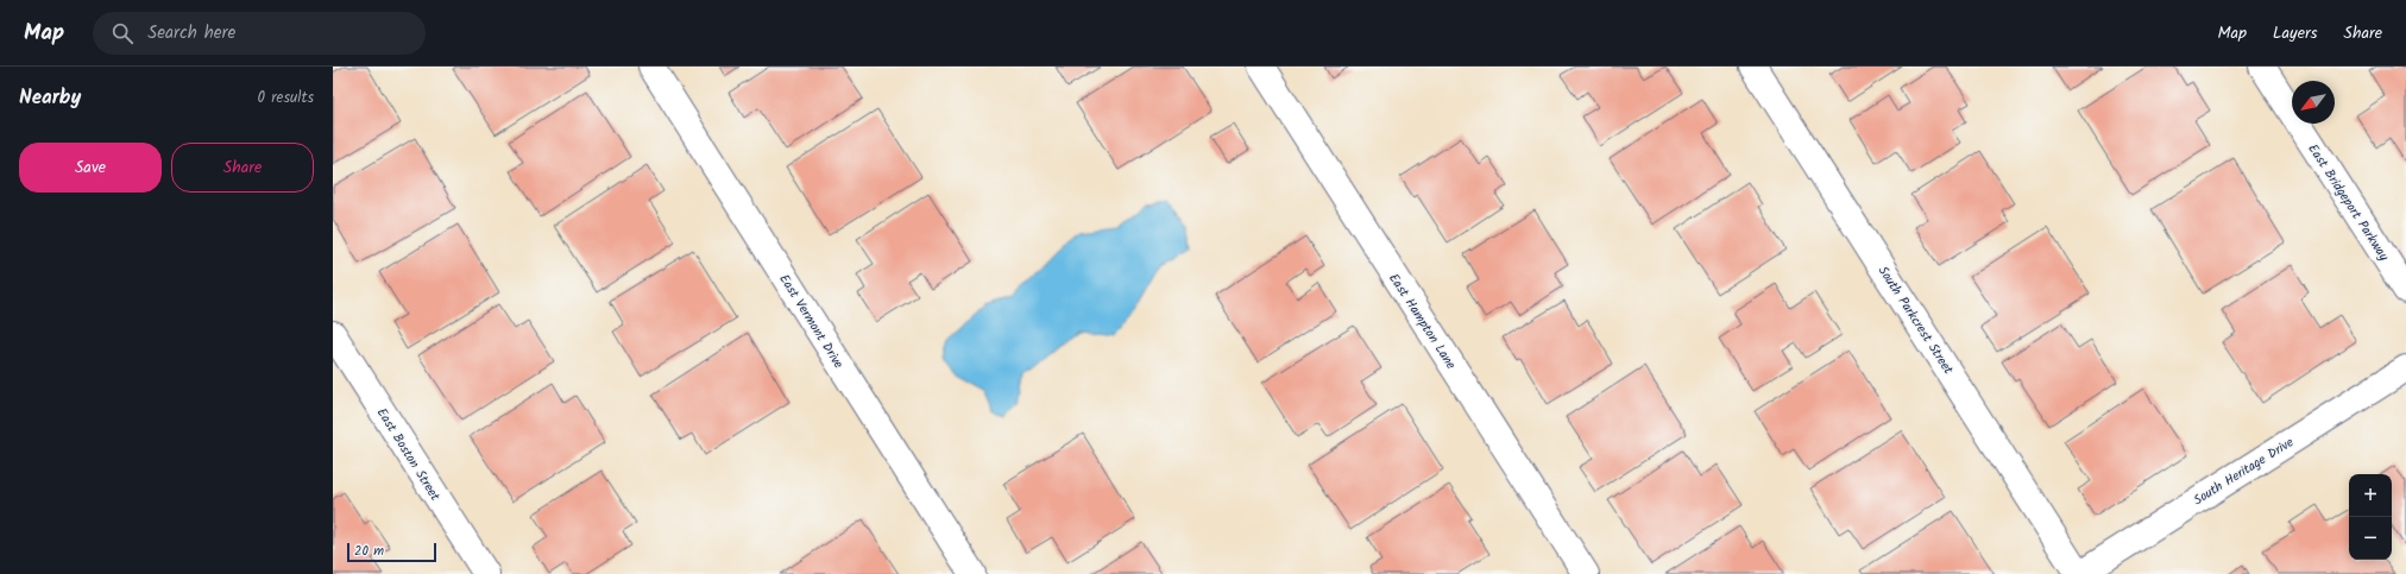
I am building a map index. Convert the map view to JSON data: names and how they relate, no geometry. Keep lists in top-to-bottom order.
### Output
{
  "streets": {
    "street": [
      "East Bridgeport Parkway",
      "South Parkcrest Street",
      "East Vermont Drive",
      "East Hampton Lane",
      "East Boston Street",
      "South Heritage Drive"
    ]
  },
  "crossings": [
    ["South Parkcrest Street", "South Heritage Drive"]
  ],
  "scale_bar": "20 m",
  "north": "bottom left",
  "page": {
    "header": "Map",
    "search": "Search here",
    "nav": ["Map", "Layers", "Share"],
    "heading": ["Nearby", "0 results"],
    "buttons": ["Save", "Share"],
    "map_buttons": ["+", "−"],
    "scale": "20 m"
  }
}
